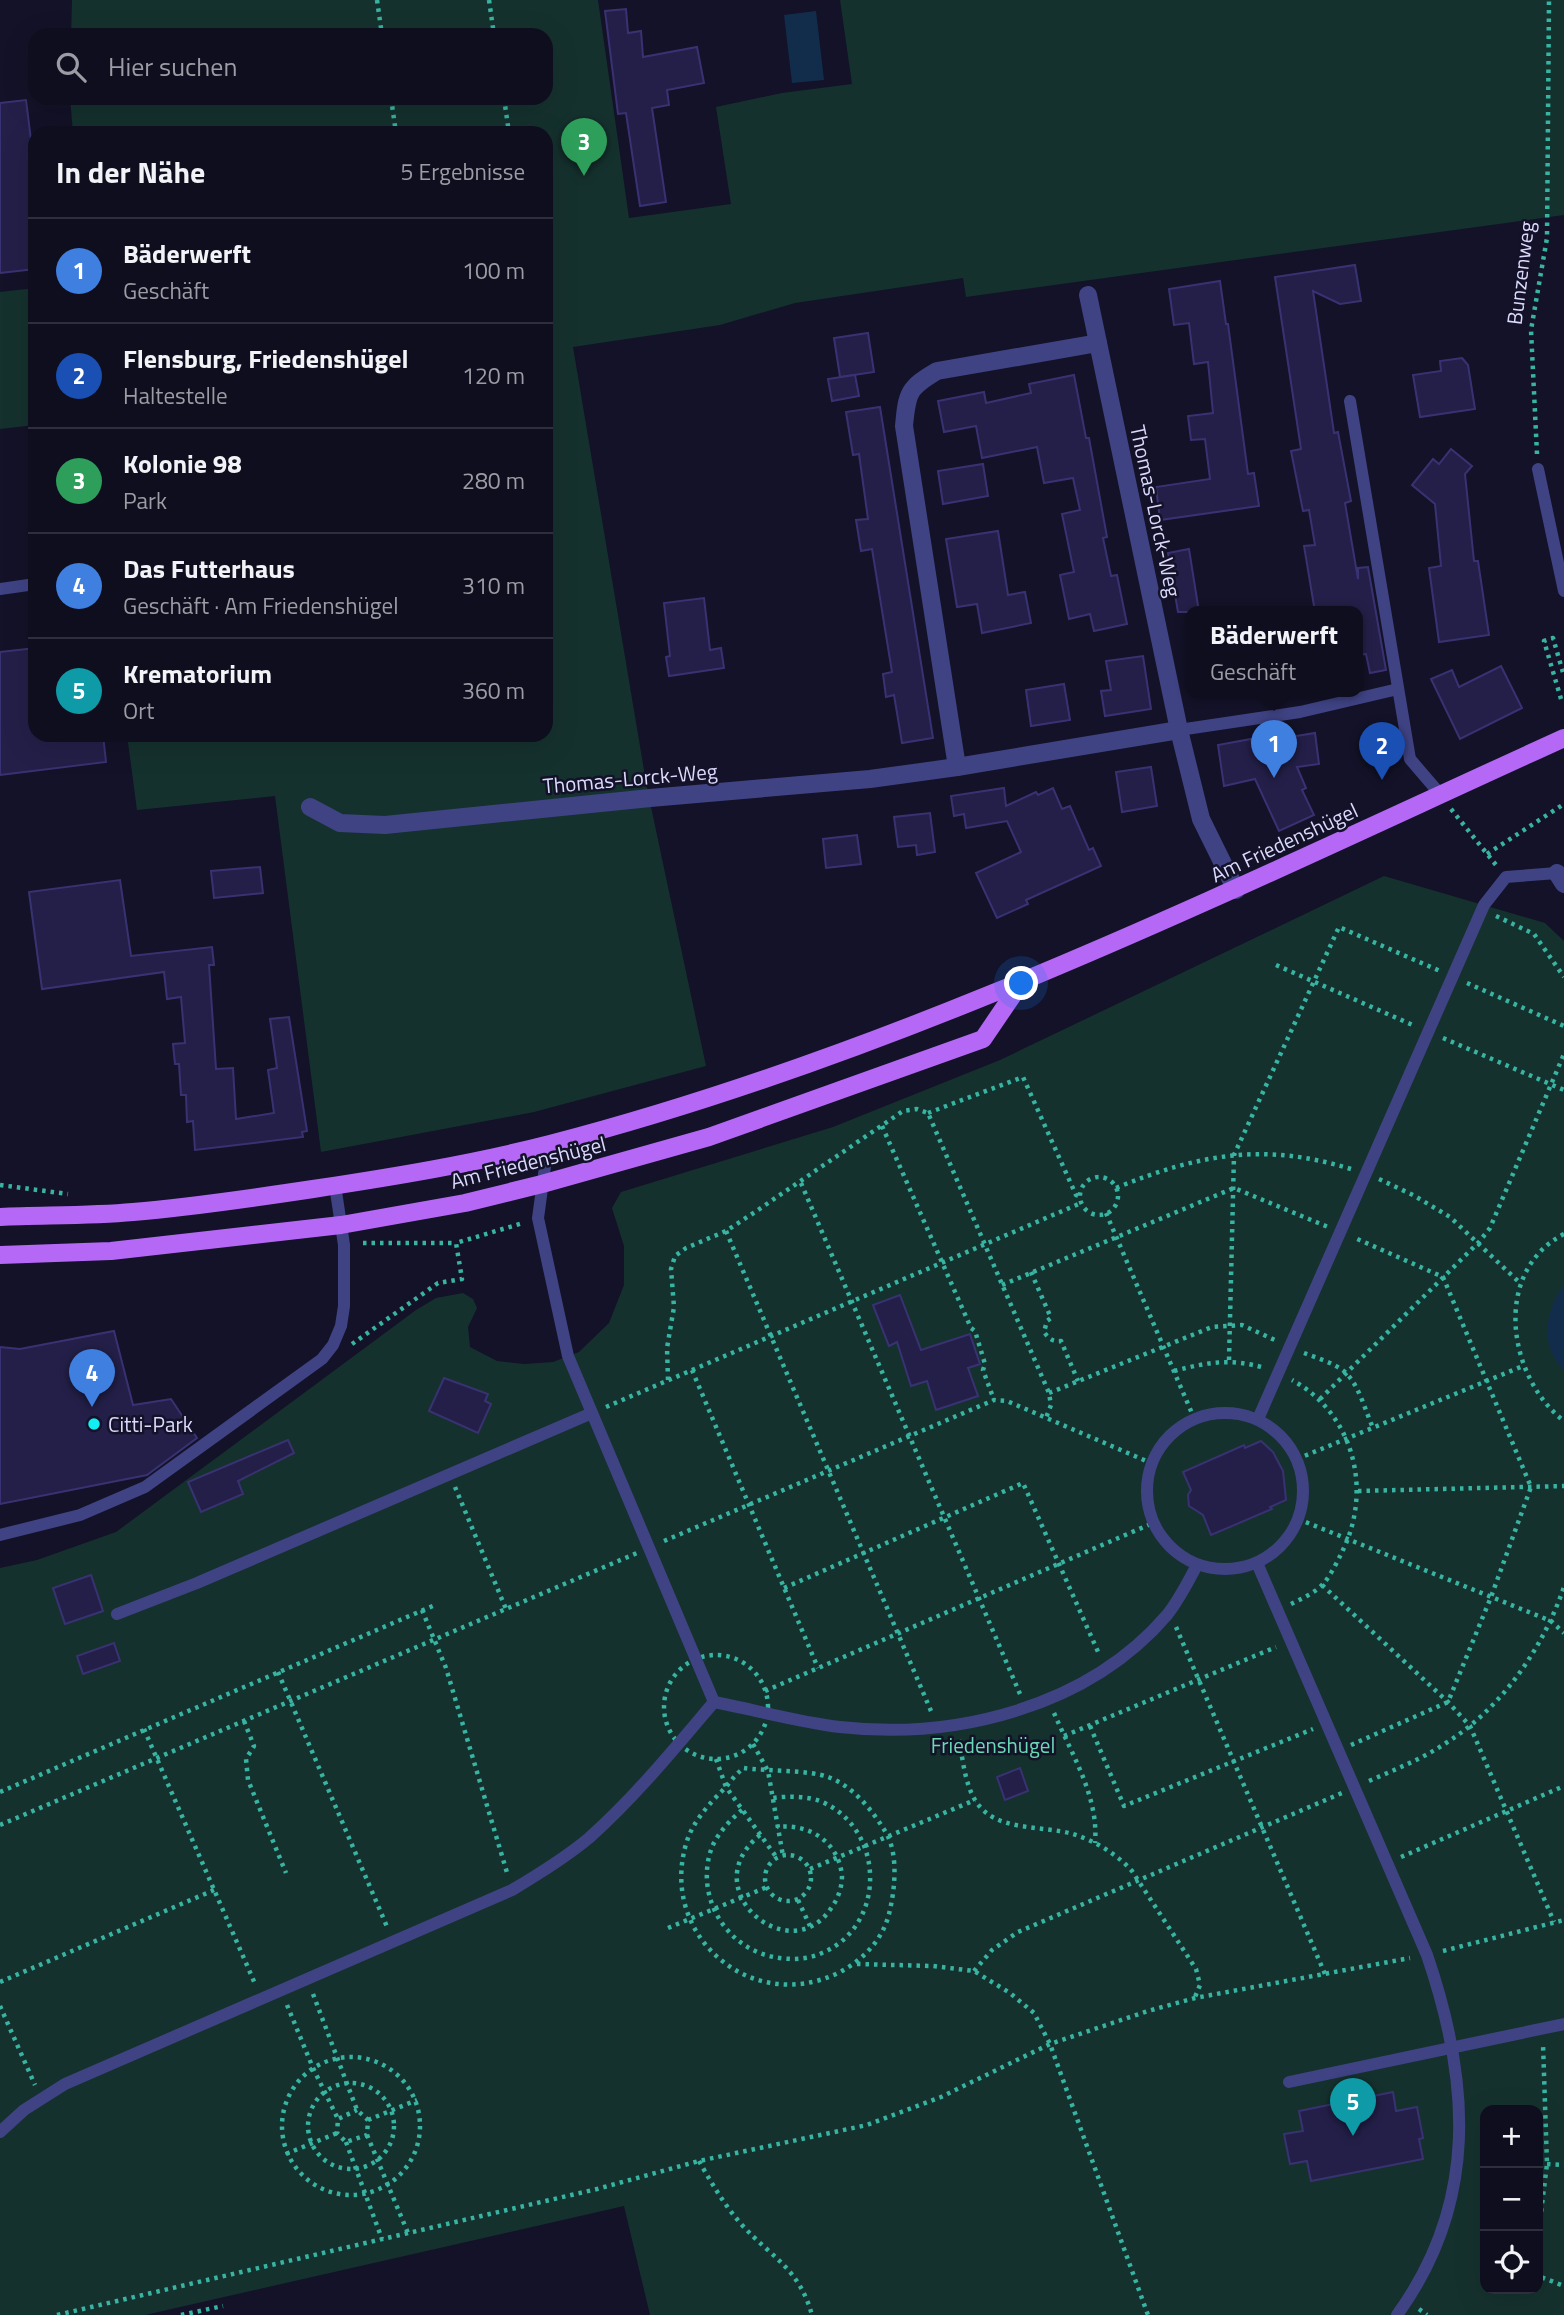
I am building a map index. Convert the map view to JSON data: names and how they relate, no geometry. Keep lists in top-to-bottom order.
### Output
{
  "streets": {
    "main road": ["Am Friedenshügel"],
    "street": ["Thomas-Lorck-Weg"],
    "path": ["Bunzenweg"]
  },
  "crossings": [
    ["Thomas-Lorck-Weg", "Am Friedenshügel"]
  ],
  "parks": ["Friedenshügel"],
  "places": ["Citti-Park"],
  "page": {
    "search": "Hier suchen",
    "pins": [
      "3",
      "1",
      "2",
      "4",
      "5"
    ],
    "heading": ["In der Nähe", "5 Ergebnisse"],
    "list": [
      {
        "mark": "1",
        "name": "Bäderwerft",
        "note": "Geschäft",
        "value": "100 m"
      },
      {
        "mark": "2",
        "name": "Flensburg, Friedenshügel",
        "note": "Haltestelle",
        "value": "120 m"
      },
      {
        "mark": "3",
        "name": "Kolonie 98",
        "note": "Park",
        "value": "280 m"
      },
      {
        "mark": "4",
        "name": "Das Futterhaus",
        "note": "Geschäft · Am Friedenshügel",
        "value": "310 m"
      },
      {
        "mark": "5",
        "name": "Krematorium",
        "note": "Ort",
        "value": "360 m"
      }
    ],
    "popup": ["Bäderwerft", "Geschäft"],
    "map_buttons": ["+", "−"]
  }
}
